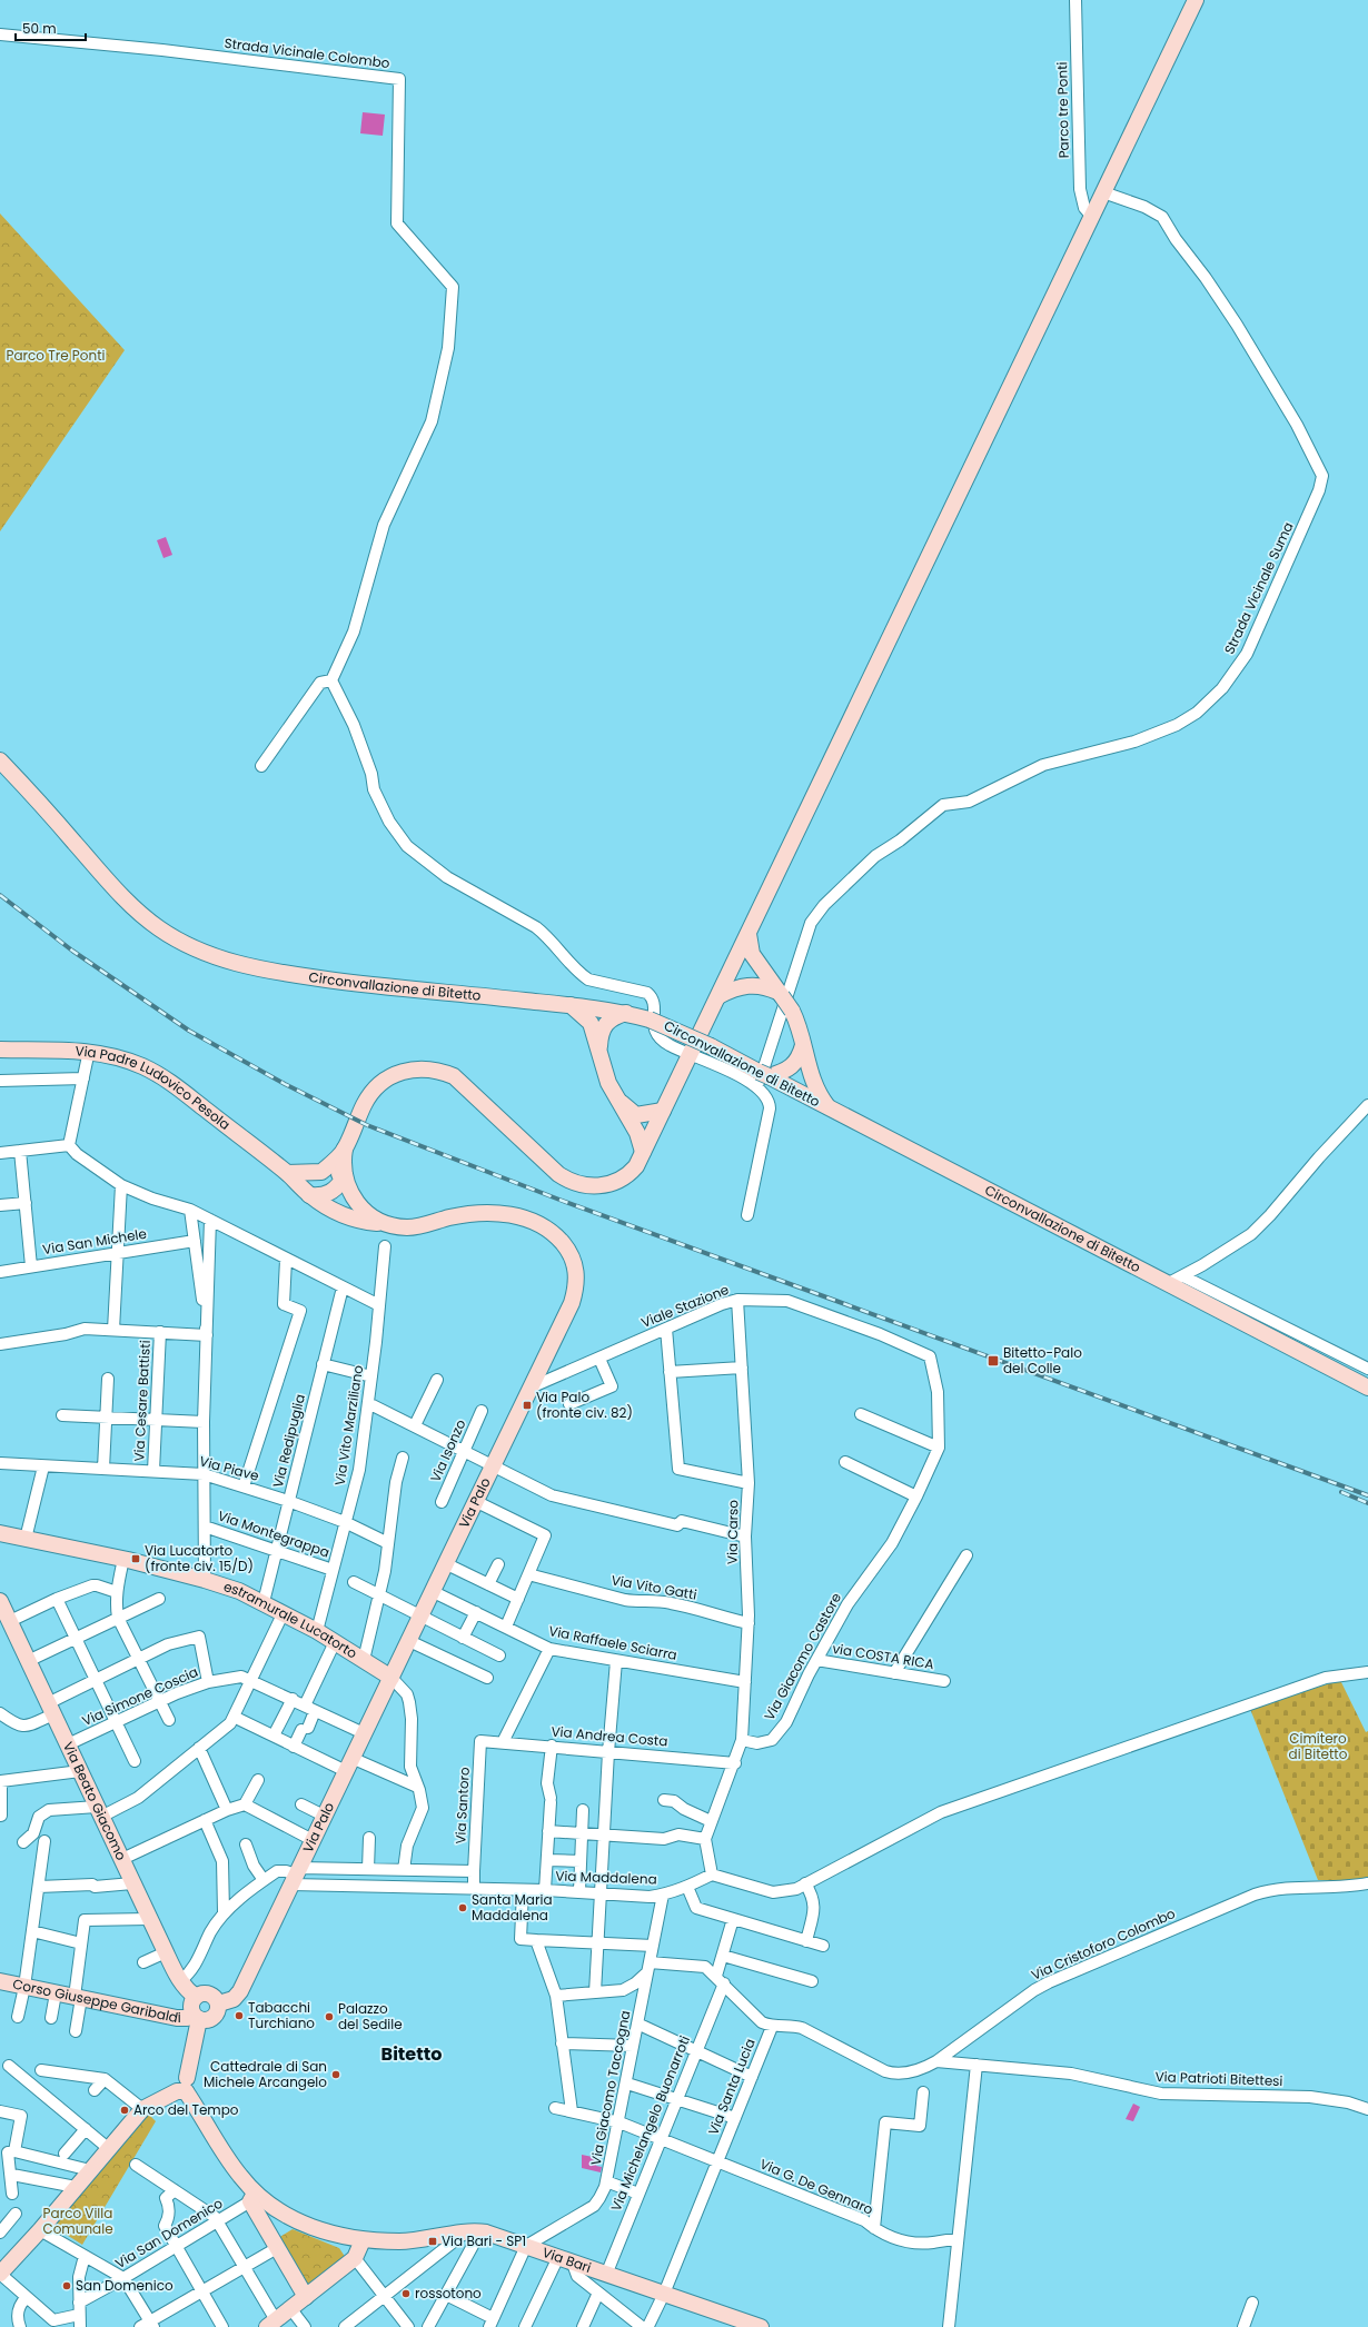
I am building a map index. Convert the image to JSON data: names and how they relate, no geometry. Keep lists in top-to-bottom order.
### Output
{
  "streets": {
    "main road": [
      "Circonvallazione di Bitetto",
      "Via Padre Ludovico Pesola",
      "Via Palo",
      "estramurale Lucatorto",
      "Via Beato Giacomo",
      "Corso Giuseppe Garibaldi",
      "Via Bari"
    ],
    "street": [
      "Strada Vicinale Colombo",
      "Parco tre Ponti",
      "Strada Vicinale Suma",
      "Via San Michele",
      "Viale Stazione",
      "Via Cesare Battisti",
      "Via Vito Marziliano",
      "Via Redipuglia",
      "Via Isonzo",
      "Via Piave",
      "Via Carso",
      "Via Montegrappa",
      "Via Vito Gatti",
      "Via Raffaele Sciarra",
      "Via Giacomo Castore",
      "via COSTA RICA",
      "Via Simone Coscia",
      "Via Andrea Costa",
      "Via Santoro",
      "Via Maddalena",
      "Via Cristoforo Colombo",
      "Via Patrioti Bitettesi",
      "Via Santa Lucia",
      "Via Giacomo Taccogna",
      "Via Michelangelo Buonarroti",
      "Via G. De Gennaro",
      "Via San Domenico"
    ]
  },
  "crossings": [
    ["Strada Vicinale Suma", "Circonvallazione di Bitetto"],
    ["Via Padre Ludovico Pesola", "Via Palo"],
    ["Viale Stazione", "Via Palo"],
    ["Viale Stazione", "Via Carso"],
    ["Viale Stazione", "Via Giacomo Castore"],
    ["Via Cesare Battisti", "Via Piave"],
    ["Via Vito Marziliano", "Via Piave"],
    ["Via Vito Marziliano", "Via Montegrappa"],
    ["Via Vito Marziliano", "estramurale Lucatorto"],
    ["Via Redipuglia", "Via Piave"],
    ["Via Redipuglia", "Via Montegrappa"],
    ["Via Redipuglia", "estramurale Lucatorto"],
    ["Via Palo", "estramurale Lucatorto"],
    ["Via Palo", "Via Raffaele Sciarra"],
    ["Via Palo", "Via Simone Coscia"],
    ["Via Palo", "Via Beato Giacomo"],
    ["Via Palo", "Via Maddalena"],
    ["Via Palo", "Corso Giuseppe Garibaldi"],
    ["Via Carso", "Via Vito Gatti"],
    ["Via Carso", "Via Raffaele Sciarra"],
    ["Via Carso", "Via Giacomo Castore"],
    ["Via Giacomo Castore", "via COSTA RICA"],
    ["Via Simone Coscia", "Via Beato Giacomo"],
    ["Via Andrea Costa", "Via Santoro"],
    ["Via Beato Giacomo", "Corso Giuseppe Garibaldi"],
    ["Via Maddalena", "Via Giacomo Taccogna"],
    ["Via Cristoforo Colombo", "Via Patrioti Bitettesi"],
    ["Via Cristoforo Colombo", "Via Santa Lucia"],
    ["Via Santa Lucia", "Via Giacomo Taccogna"],
    ["Via Santa Lucia", "Via Michelangelo Buonarroti"],
    ["Via Santa Lucia", "Via G. De Gennaro"],
    ["Via Santa Lucia", "Via Bari"],
    ["Via Giacomo Taccogna", "Via G. De Gennaro"],
    ["Via Giacomo Taccogna", "Via Bari"],
    ["Via Michelangelo Buonarroti", "Via G. De Gennaro"],
    ["Via Michelangelo Buonarroti", "Via Bari"],
    ["Via San Domenico", "Via Bari"]
  ],
  "districts": ["Bitetto"],
  "parks": ["Parco Tre Ponti", "Cimitero di Bitetto", "Parco Villa Comunale"],
  "places": {
    "transit": [
      "Bitetto-Palo del Colle",
      "Via Palo (fronte civ. 82)",
      "Via Lucatorto (fronte civ. 15/D)",
      "Via Bari - SP1"
    ],
    "other": [
      "Santa Maria Maddalena",
      "Tabacchi Turchiano",
      "Palazzo del Sedile",
      "Cattedrale di San Michele Arcangelo",
      "Arco del Tempo",
      "San Domenico",
      "rossotono"
    ]
  },
  "scale_bar": "50 m"
}
